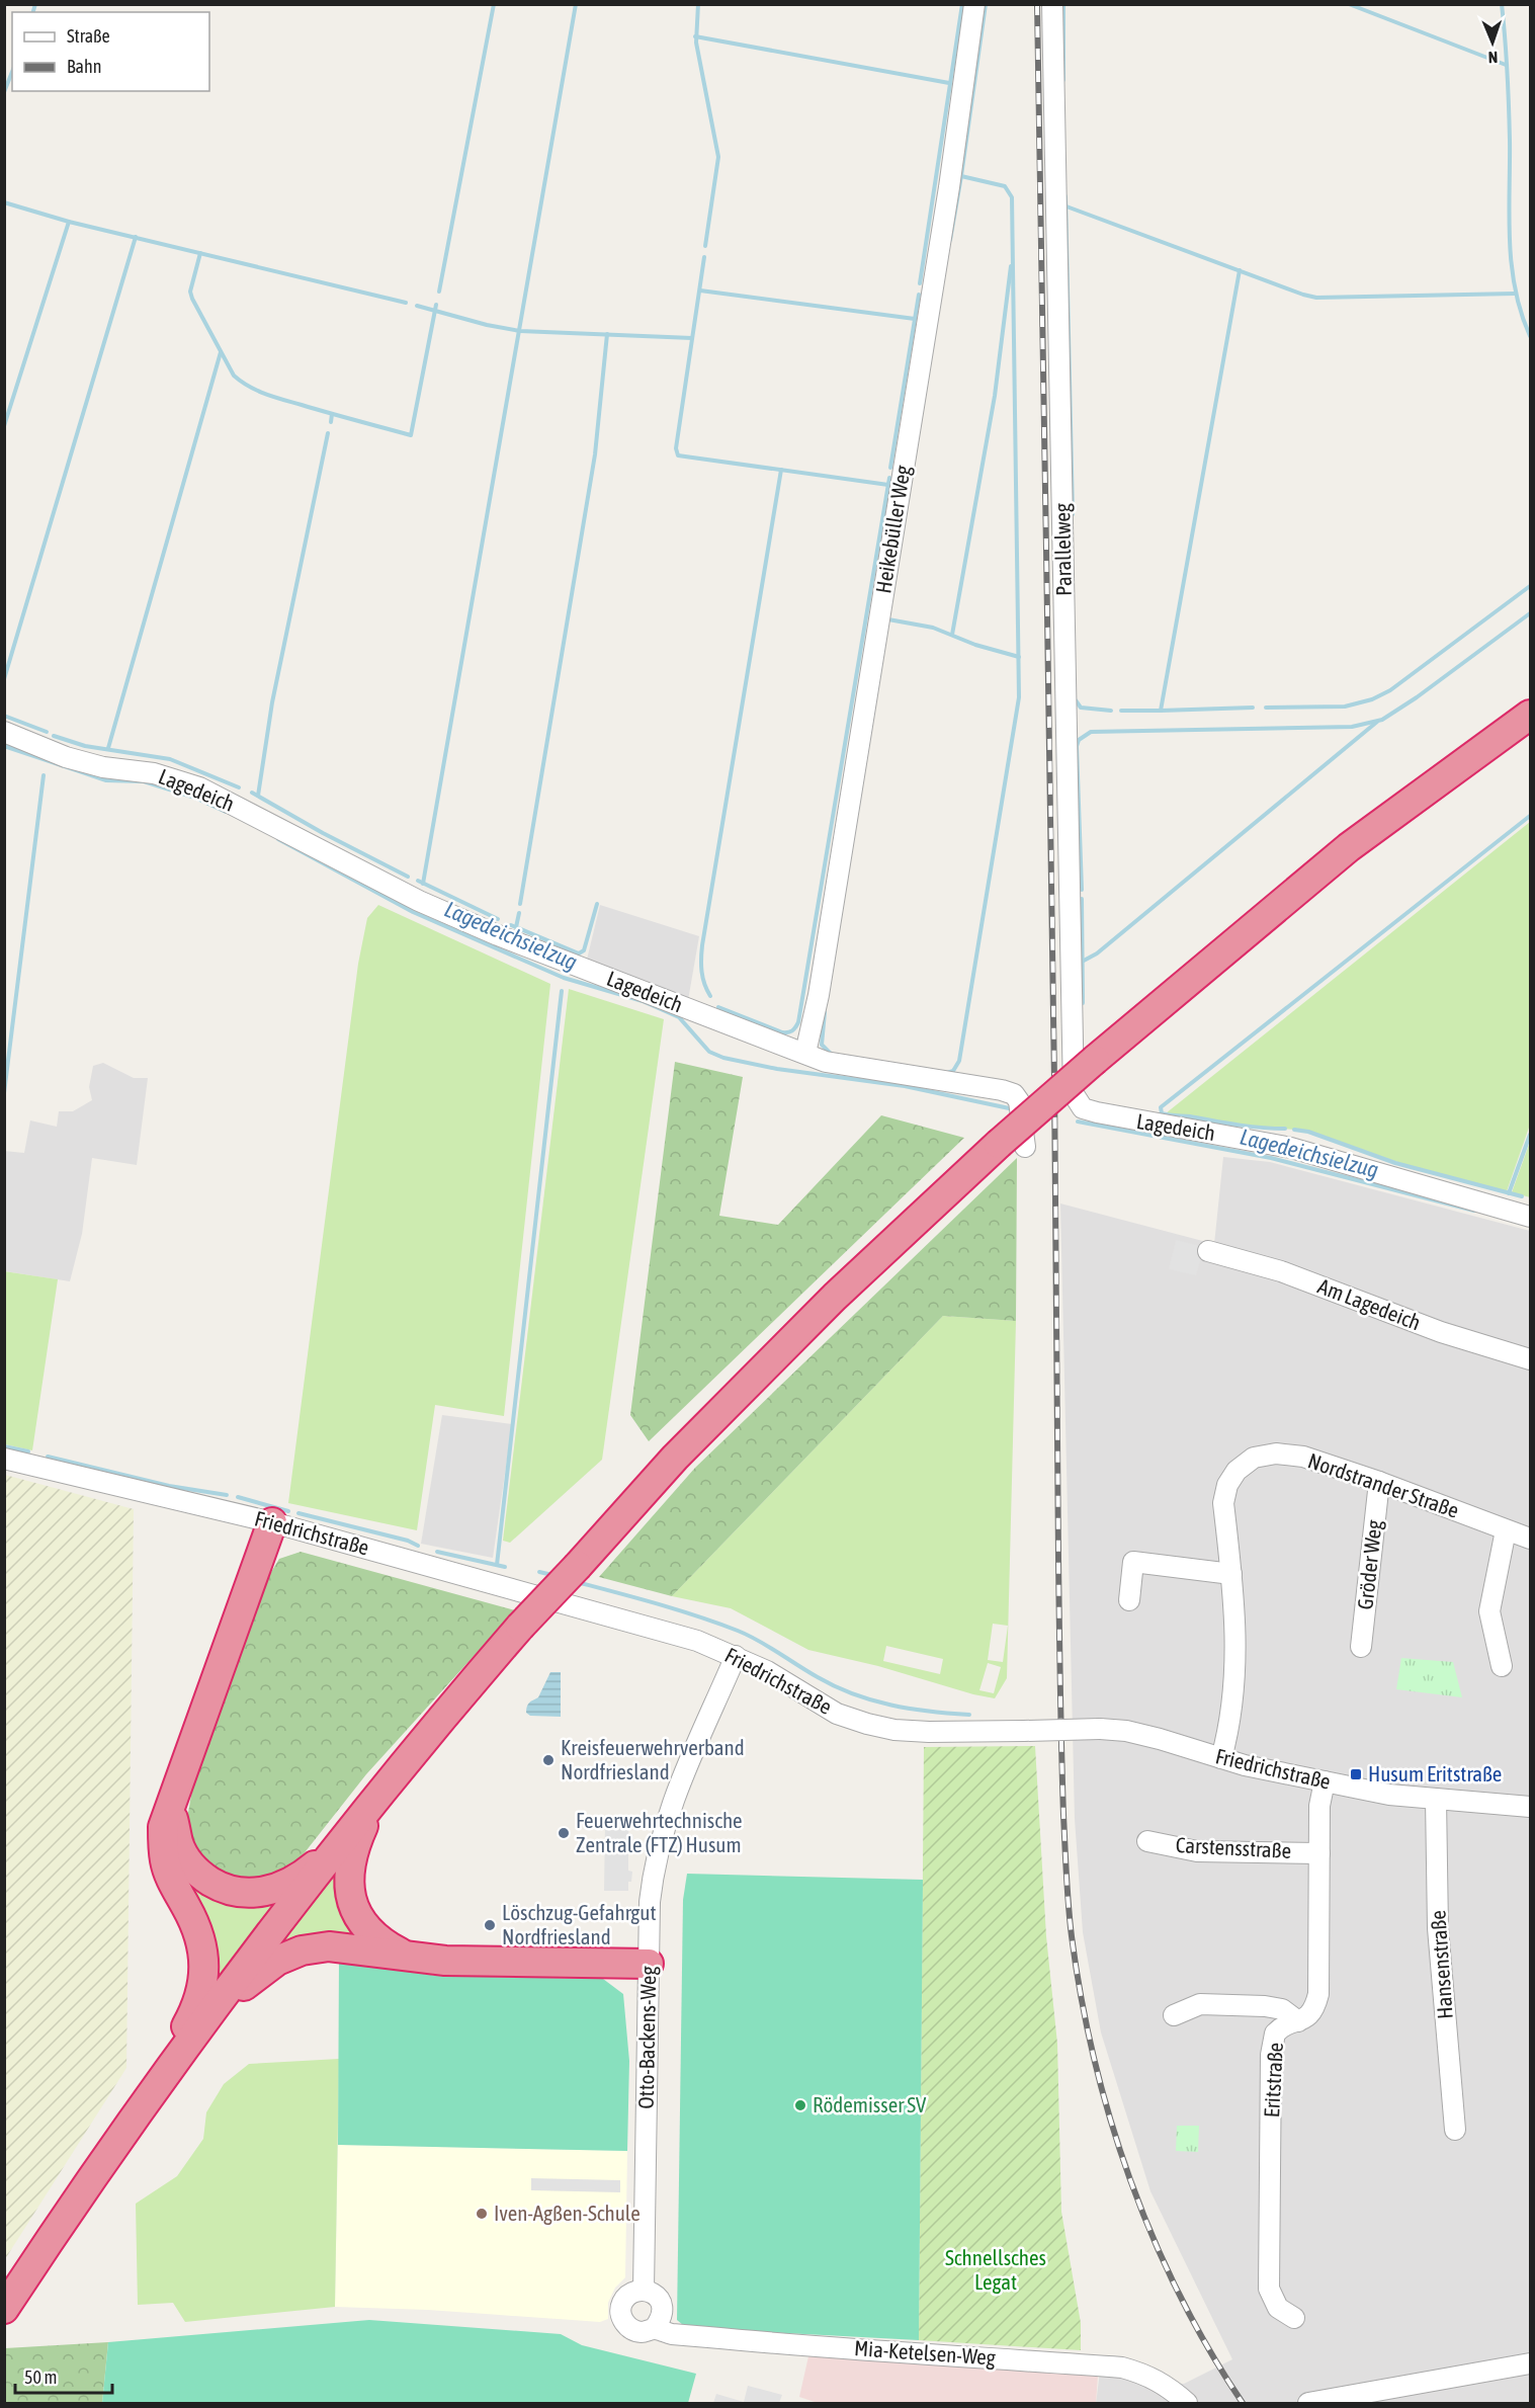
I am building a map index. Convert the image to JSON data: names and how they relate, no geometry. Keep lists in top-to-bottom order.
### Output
{
  "streets": {
    "street": [
      "Heikebüller Weg",
      "Parallelweg",
      "Lagedeich",
      "Am Lagedeich",
      "Nordstrander Straße",
      "Friedrichstraße",
      "Gröder Weg",
      "Carstensstraße",
      "Hansenstraße",
      "Otto-Backens-Weg",
      "Eritstraße",
      "Mia-Ketelsen-Weg"
    ]
  },
  "crossings": [
    ["Heikebüller Weg", "Lagedeich"],
    ["Parallelweg", "Lagedeich"],
    ["Nordstrander Straße", "Gröder Weg"],
    ["Friedrichstraße", "Hansenstraße"],
    ["Friedrichstraße", "Otto-Backens-Weg"],
    ["Friedrichstraße", "Eritstraße"],
    ["Carstensstraße", "Eritstraße"],
    ["Otto-Backens-Weg", "Mia-Ketelsen-Weg"]
  ],
  "water": ["Lagedeichsielzug"],
  "parks": ["Schnellsches Legat"],
  "places": {
    "other": [
      "Kreisfeuerwehrverband Nordfriesland",
      "Feuerwehrtechnische Zentrale (FTZ) Husum",
      "Löschzug-Gefahrgut Nordfriesland",
      "Rödemisser SV",
      "Iven-Agßen-Schule"
    ],
    "transit": ["Husum Eritstraße"]
  },
  "legend": ["Straße", "Bahn"],
  "scale_bar": "50 m",
  "north": "bottom"
}
